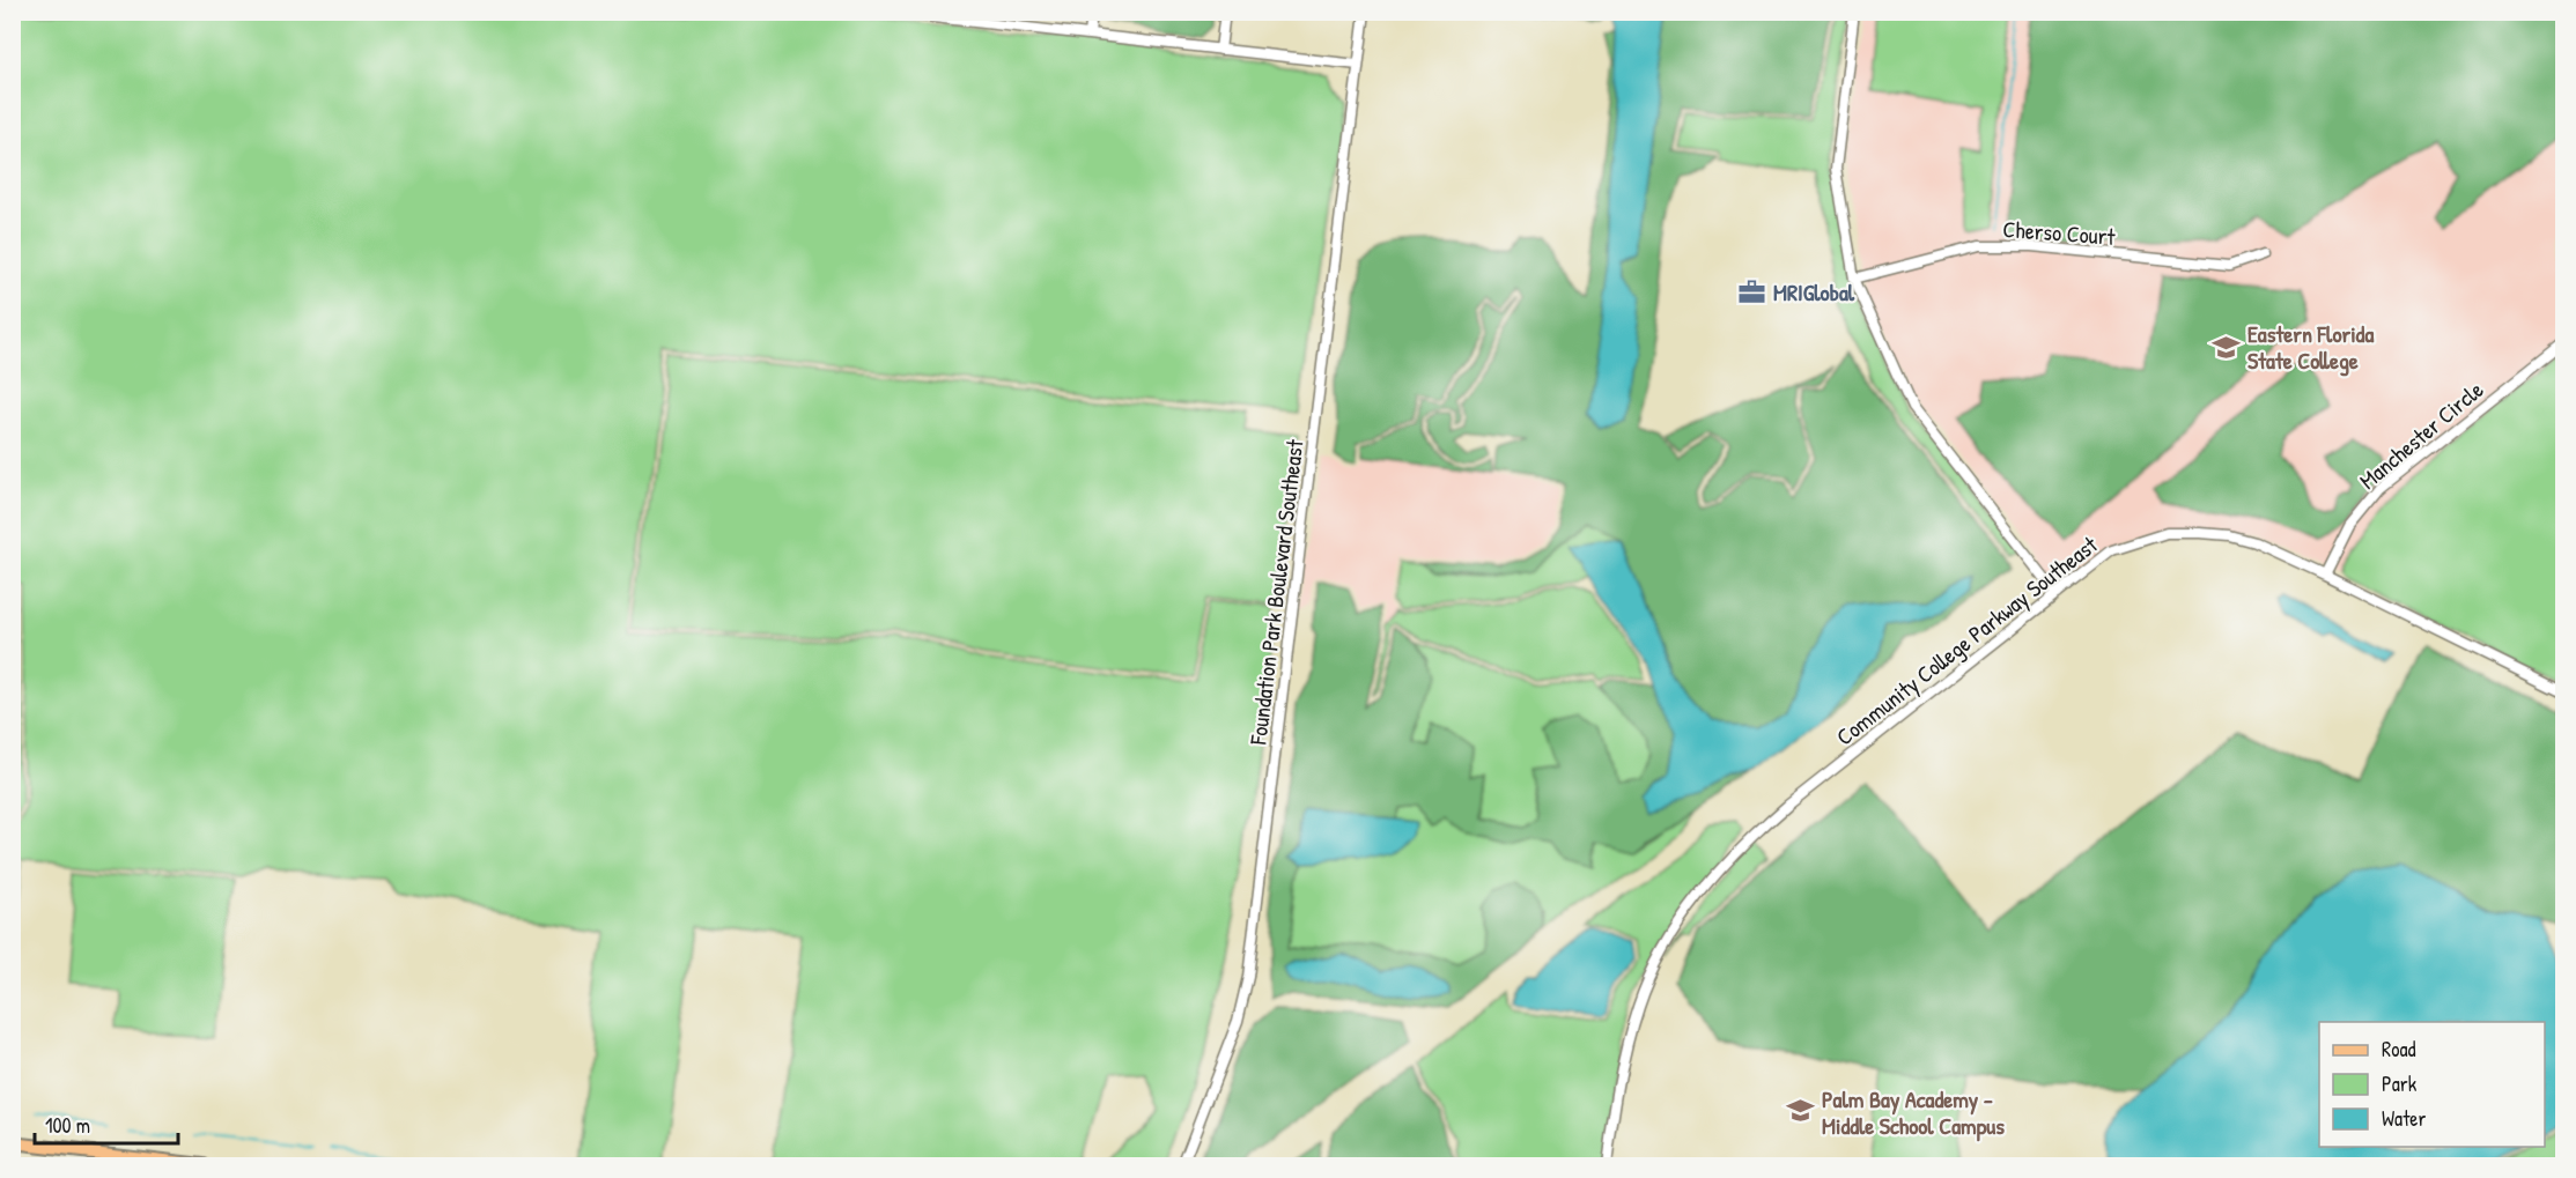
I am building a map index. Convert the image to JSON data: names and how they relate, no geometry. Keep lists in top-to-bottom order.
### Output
{
  "streets": {
    "street": [
      "Cherso Court",
      "Manchester Circle",
      "Foundation Park Boulevard Southeast",
      "Community College Parkway Southeast"
    ]
  },
  "crossings": [
    ["Manchester Circle", "Community College Parkway Southeast"]
  ],
  "places": {
    "office": ["MRIGlobal"],
    "school or university": ["Eastern Florida State College", "Palm Bay Academy - Middle School Campus"]
  },
  "legend": ["Road", "Park", "Water"],
  "scale_bar": "100 m"
}
